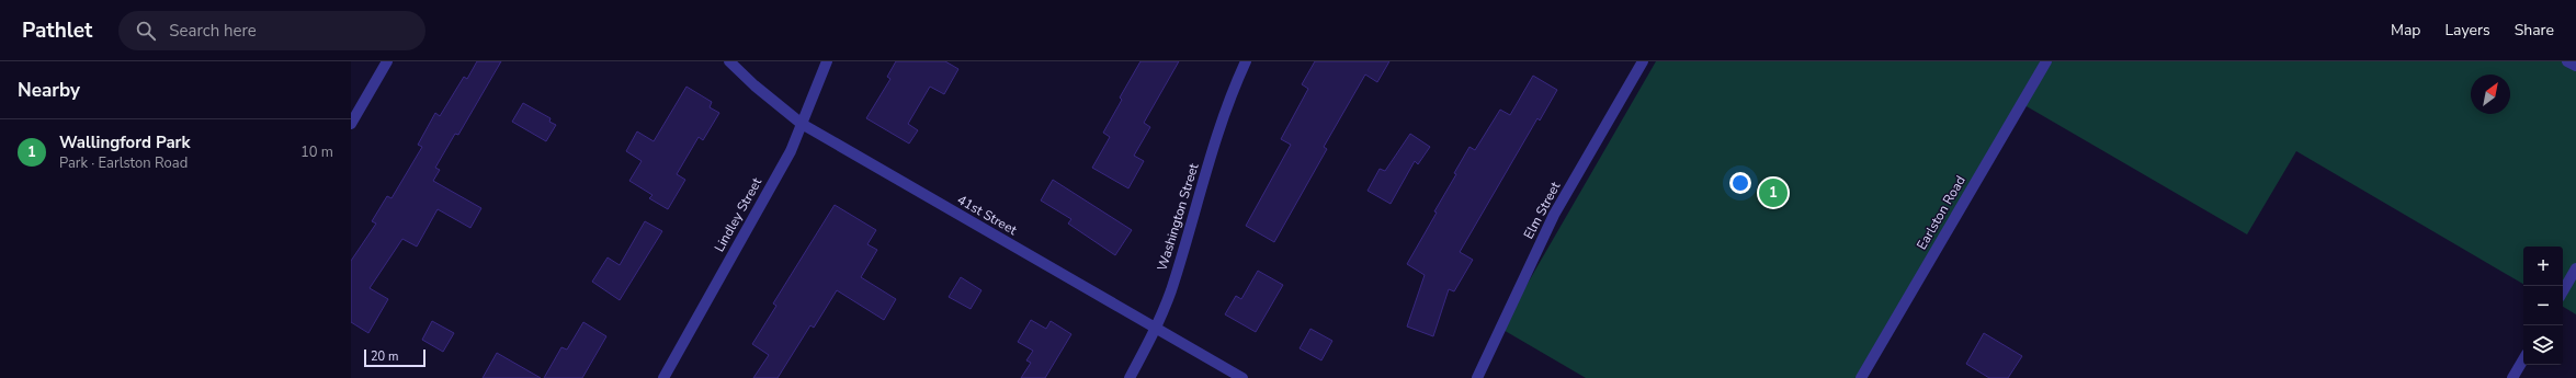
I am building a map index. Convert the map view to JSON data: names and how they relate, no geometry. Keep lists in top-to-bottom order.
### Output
{
  "streets": {
    "street": [
      "Elm Street",
      "Earlston Road",
      "Lindley Street",
      "41st Street",
      "Washington Street"
    ]
  },
  "crossings": [
    ["Lindley Street", "41st Street"],
    ["41st Street", "Washington Street"]
  ],
  "scale_bar": "20 m",
  "north": "top right",
  "page": {
    "header": "Pathlet",
    "search": "Search here",
    "nav": ["Map", "Layers", "Share"],
    "heading": "Nearby",
    "list": [
      {
        "mark": "1",
        "name": "Wallingford Park",
        "note": "Park · Earlston Road",
        "value": "10 m"
      }
    ],
    "pins": "1",
    "map_buttons": ["+", "−"],
    "scale": "20 m"
  }
}
